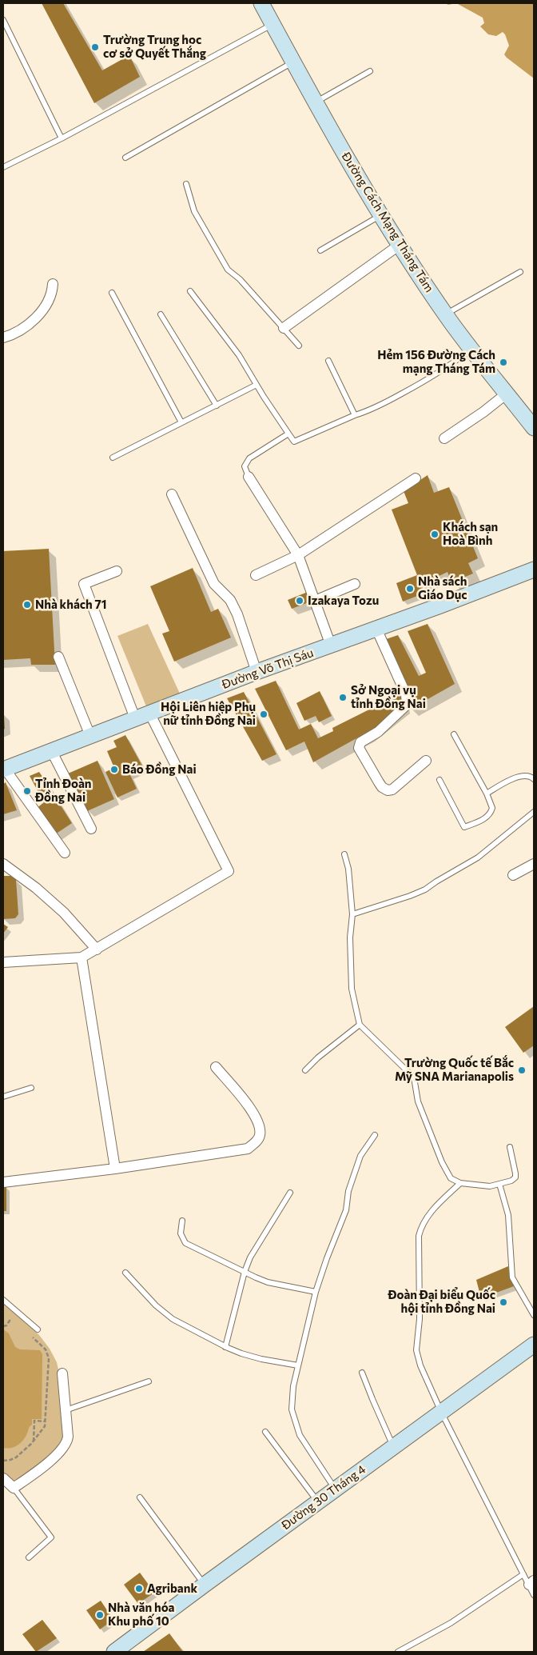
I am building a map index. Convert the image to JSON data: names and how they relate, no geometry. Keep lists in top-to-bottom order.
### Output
{
  "streets": {
    "main road": ["Đường Cách Mạng Tháng Tám", "Đường Võ Thị Sáu", "Đường 30 Tháng 4"]
  },
  "places": [
    "Trường Trung học cơ sở Quyết Thắng",
    "Hẻm 156 Đường Cách mạng Tháng Tám",
    "Khách sạn Hoà Bình",
    "Nhà sách Giáo Dục",
    "Izakaya Tozu",
    "Nhà khách 71",
    "Sở Ngoại vụ tỉnh Đồng Nai",
    "Hội Liên hiệp Phụ nữ tỉnh Đồng Nai",
    "Báo Đồng Nai",
    "Tỉnh Đoàn Đồng Nai",
    "Trường Quốc tế Bắc Mỹ SNA Marianapolis",
    "Đoàn Đại biểu Quốc hội tỉnh Đồng Nai",
    "Agribank",
    "Nhà văn hóa Khu phố 10"
  ]
}
